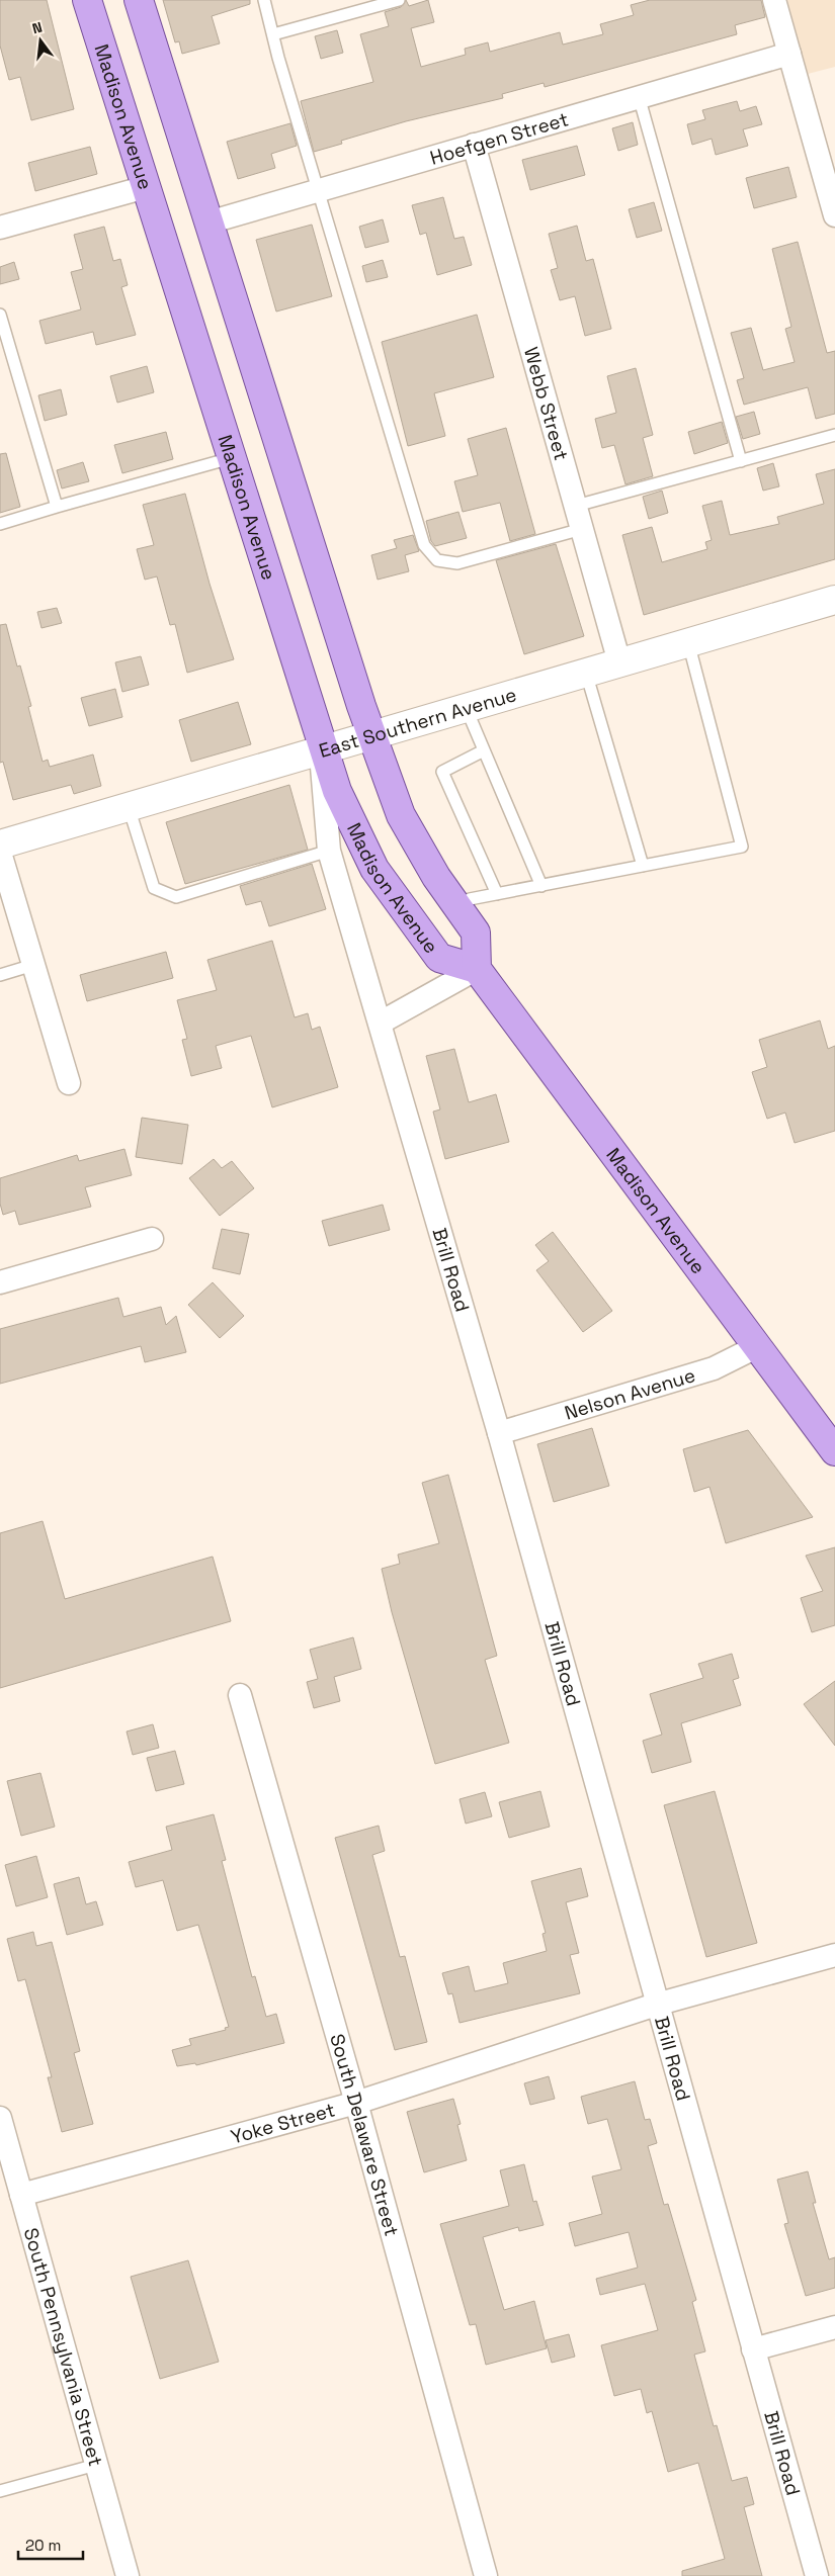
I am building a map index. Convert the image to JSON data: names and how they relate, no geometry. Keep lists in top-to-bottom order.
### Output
{
  "streets": {
    "main road": ["Madison Avenue"],
    "street": [
      "Hoefgen Street",
      "Webb Street",
      "East Southern Avenue",
      "Brill Road",
      "Nelson Avenue",
      "Yoke Street",
      "South Delaware Street",
      "South Pennsylvania Street"
    ]
  },
  "crossings": [
    ["Madison Avenue", "East Southern Avenue"],
    ["Madison Avenue", "Brill Road"],
    ["Madison Avenue", "Nelson Avenue"],
    ["Hoefgen Street", "Webb Street"],
    ["Webb Street", "East Southern Avenue"],
    ["East Southern Avenue", "Brill Road"],
    ["Brill Road", "Nelson Avenue"],
    ["Brill Road", "Yoke Street"],
    ["Yoke Street", "South Delaware Street"],
    ["Yoke Street", "South Pennsylvania Street"]
  ],
  "scale_bar": "20 m",
  "north": "top"
}
